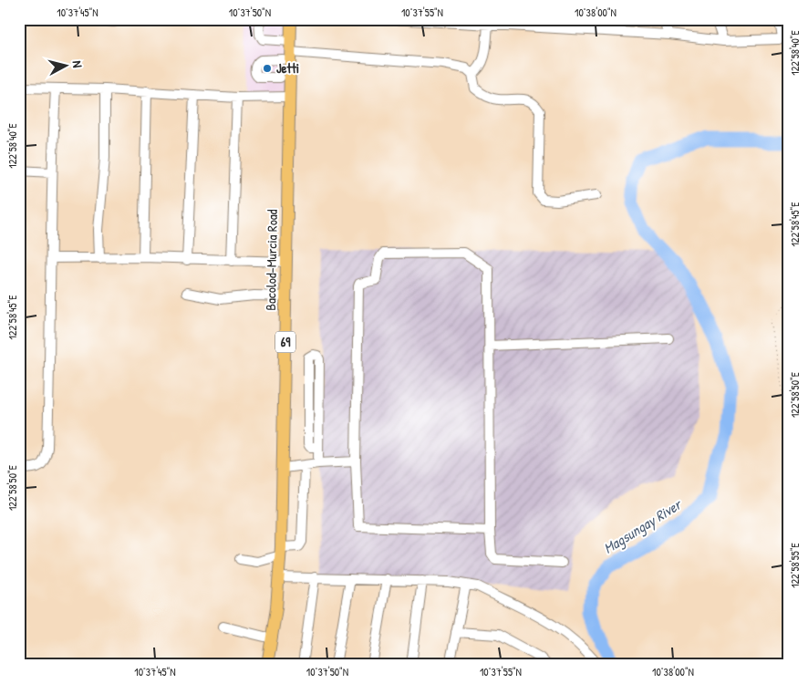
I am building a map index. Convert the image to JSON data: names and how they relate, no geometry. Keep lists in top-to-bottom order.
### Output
{
  "streets": {
    "main road": ["Bacolod-Murcia Road", "69"]
  },
  "water": ["Magsungay River"],
  "places": ["Jetti"],
  "north": "right",
  "coordinates": [
    "10°37'45\"N",
    "10°37'50\"N",
    "10°37'55\"N",
    "10°38'00\"N",
    "122°58'40\"E",
    "122°58'45\"E",
    "122°58'50\"E",
    "122°58'55\"E"
  ]
}
